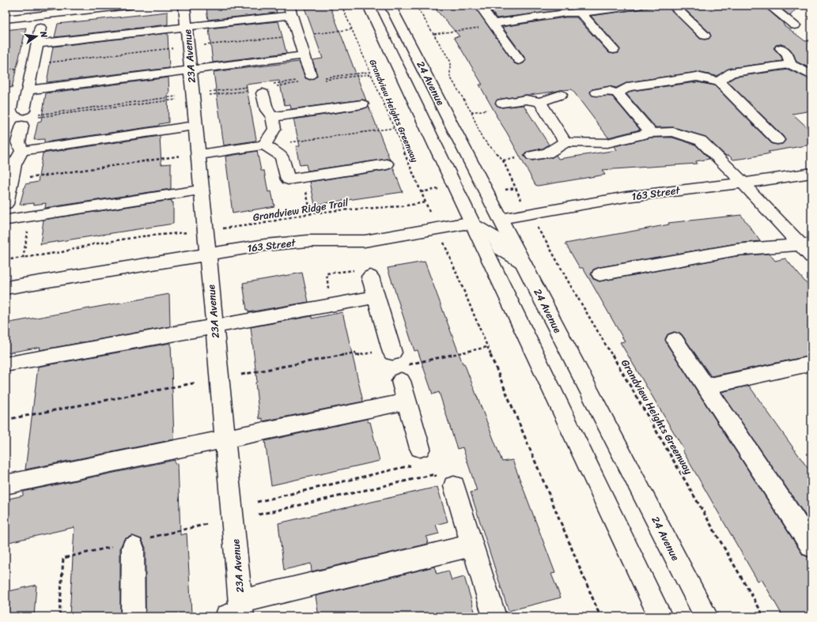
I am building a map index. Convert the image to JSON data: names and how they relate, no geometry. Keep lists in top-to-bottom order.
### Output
{
  "streets": {
    "street": ["23A Avenue", "24 Avenue", "163 Street"],
    "path": ["Grandview Heights Greenway", "Grandview Ridge Trail"]
  },
  "crossings": [
    ["23A Avenue", "163 Street"],
    ["24 Avenue", "163 Street"],
    ["Grandview Heights Greenway", "Grandview Ridge Trail"]
  ],
  "north": "right"
}
